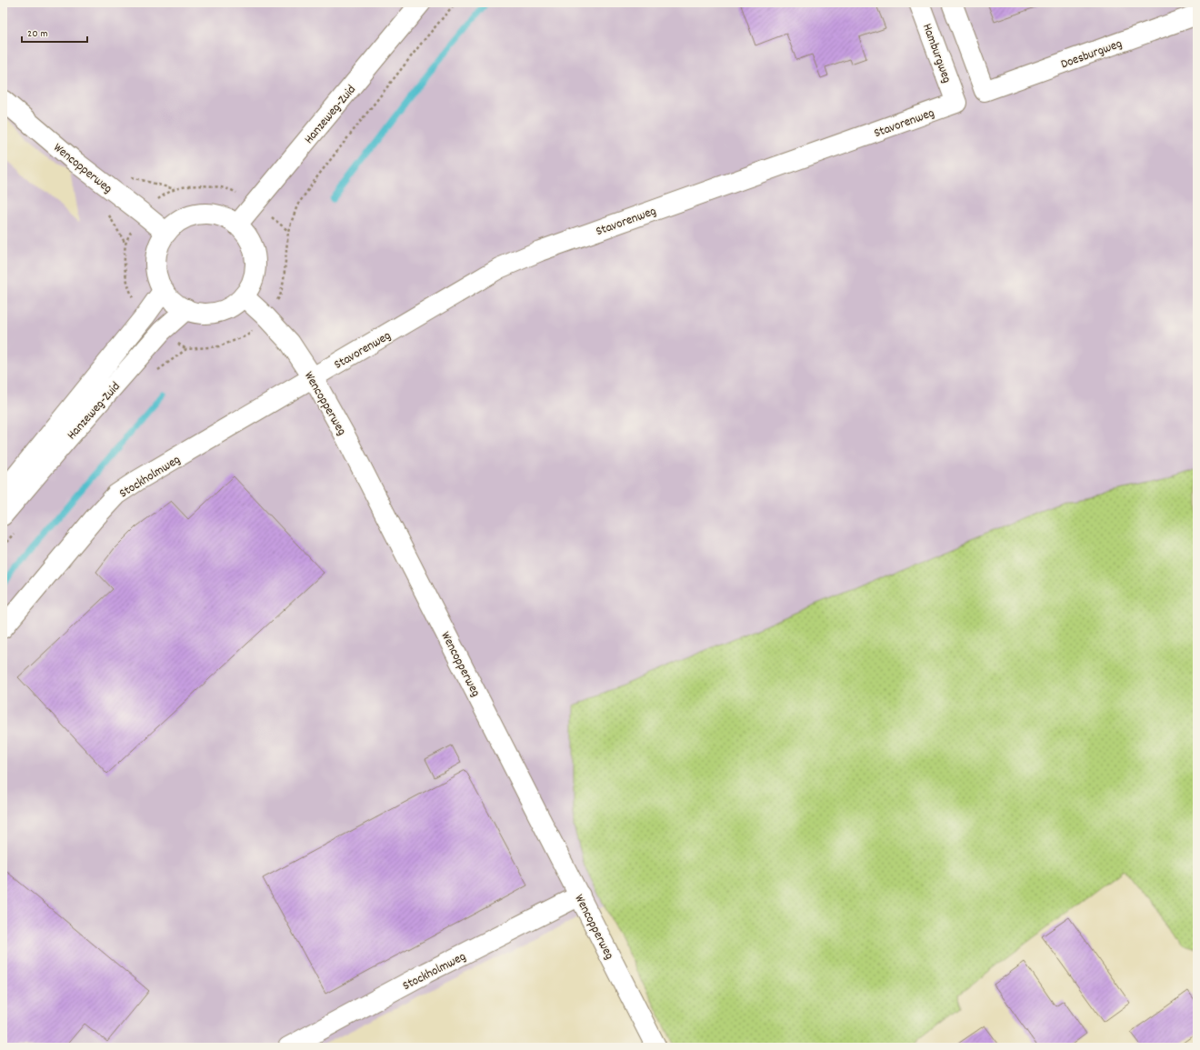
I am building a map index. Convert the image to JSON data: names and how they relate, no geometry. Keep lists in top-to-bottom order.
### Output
{
  "streets": {
    "street": [
      "Hamburgweg",
      "Doesburgweg",
      "Hanzeweg-Zuid",
      "Stavorenweg",
      "Wencopperweg",
      "Stockholmweg"
    ]
  },
  "crossings": [
    ["Hamburgweg", "Stavorenweg"],
    ["Hanzeweg-Zuid", "Wencopperweg"],
    ["Stavorenweg", "Wencopperweg"],
    ["Stavorenweg", "Stockholmweg"],
    ["Wencopperweg", "Stockholmweg"]
  ],
  "scale_bar": "20 m"
}
